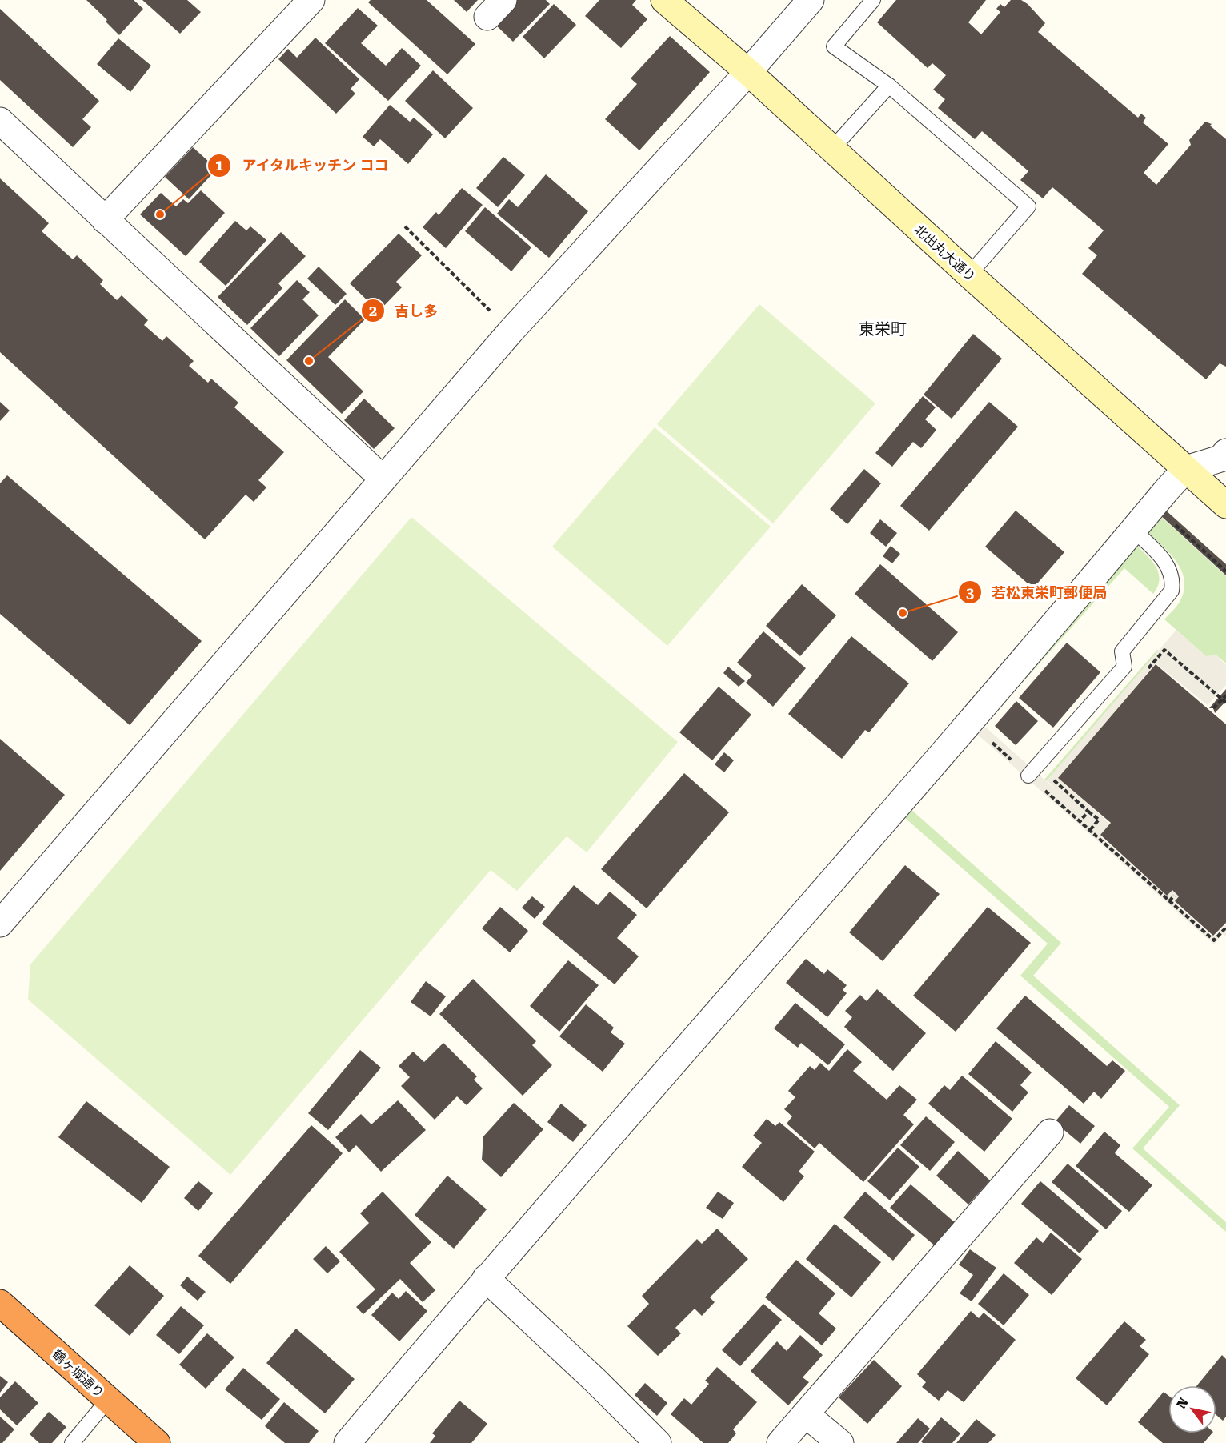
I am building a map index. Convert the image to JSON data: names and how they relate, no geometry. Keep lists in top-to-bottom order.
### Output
{
  "streets": {
    "highway": ["鶴ヶ城通り"],
    "street": ["北出丸大通り"]
  },
  "districts": ["東栄町"],
  "places": ["アイタルキッチン ココ", "吉し多", "若松東栄町郵便局"],
  "north": "top left"
}
